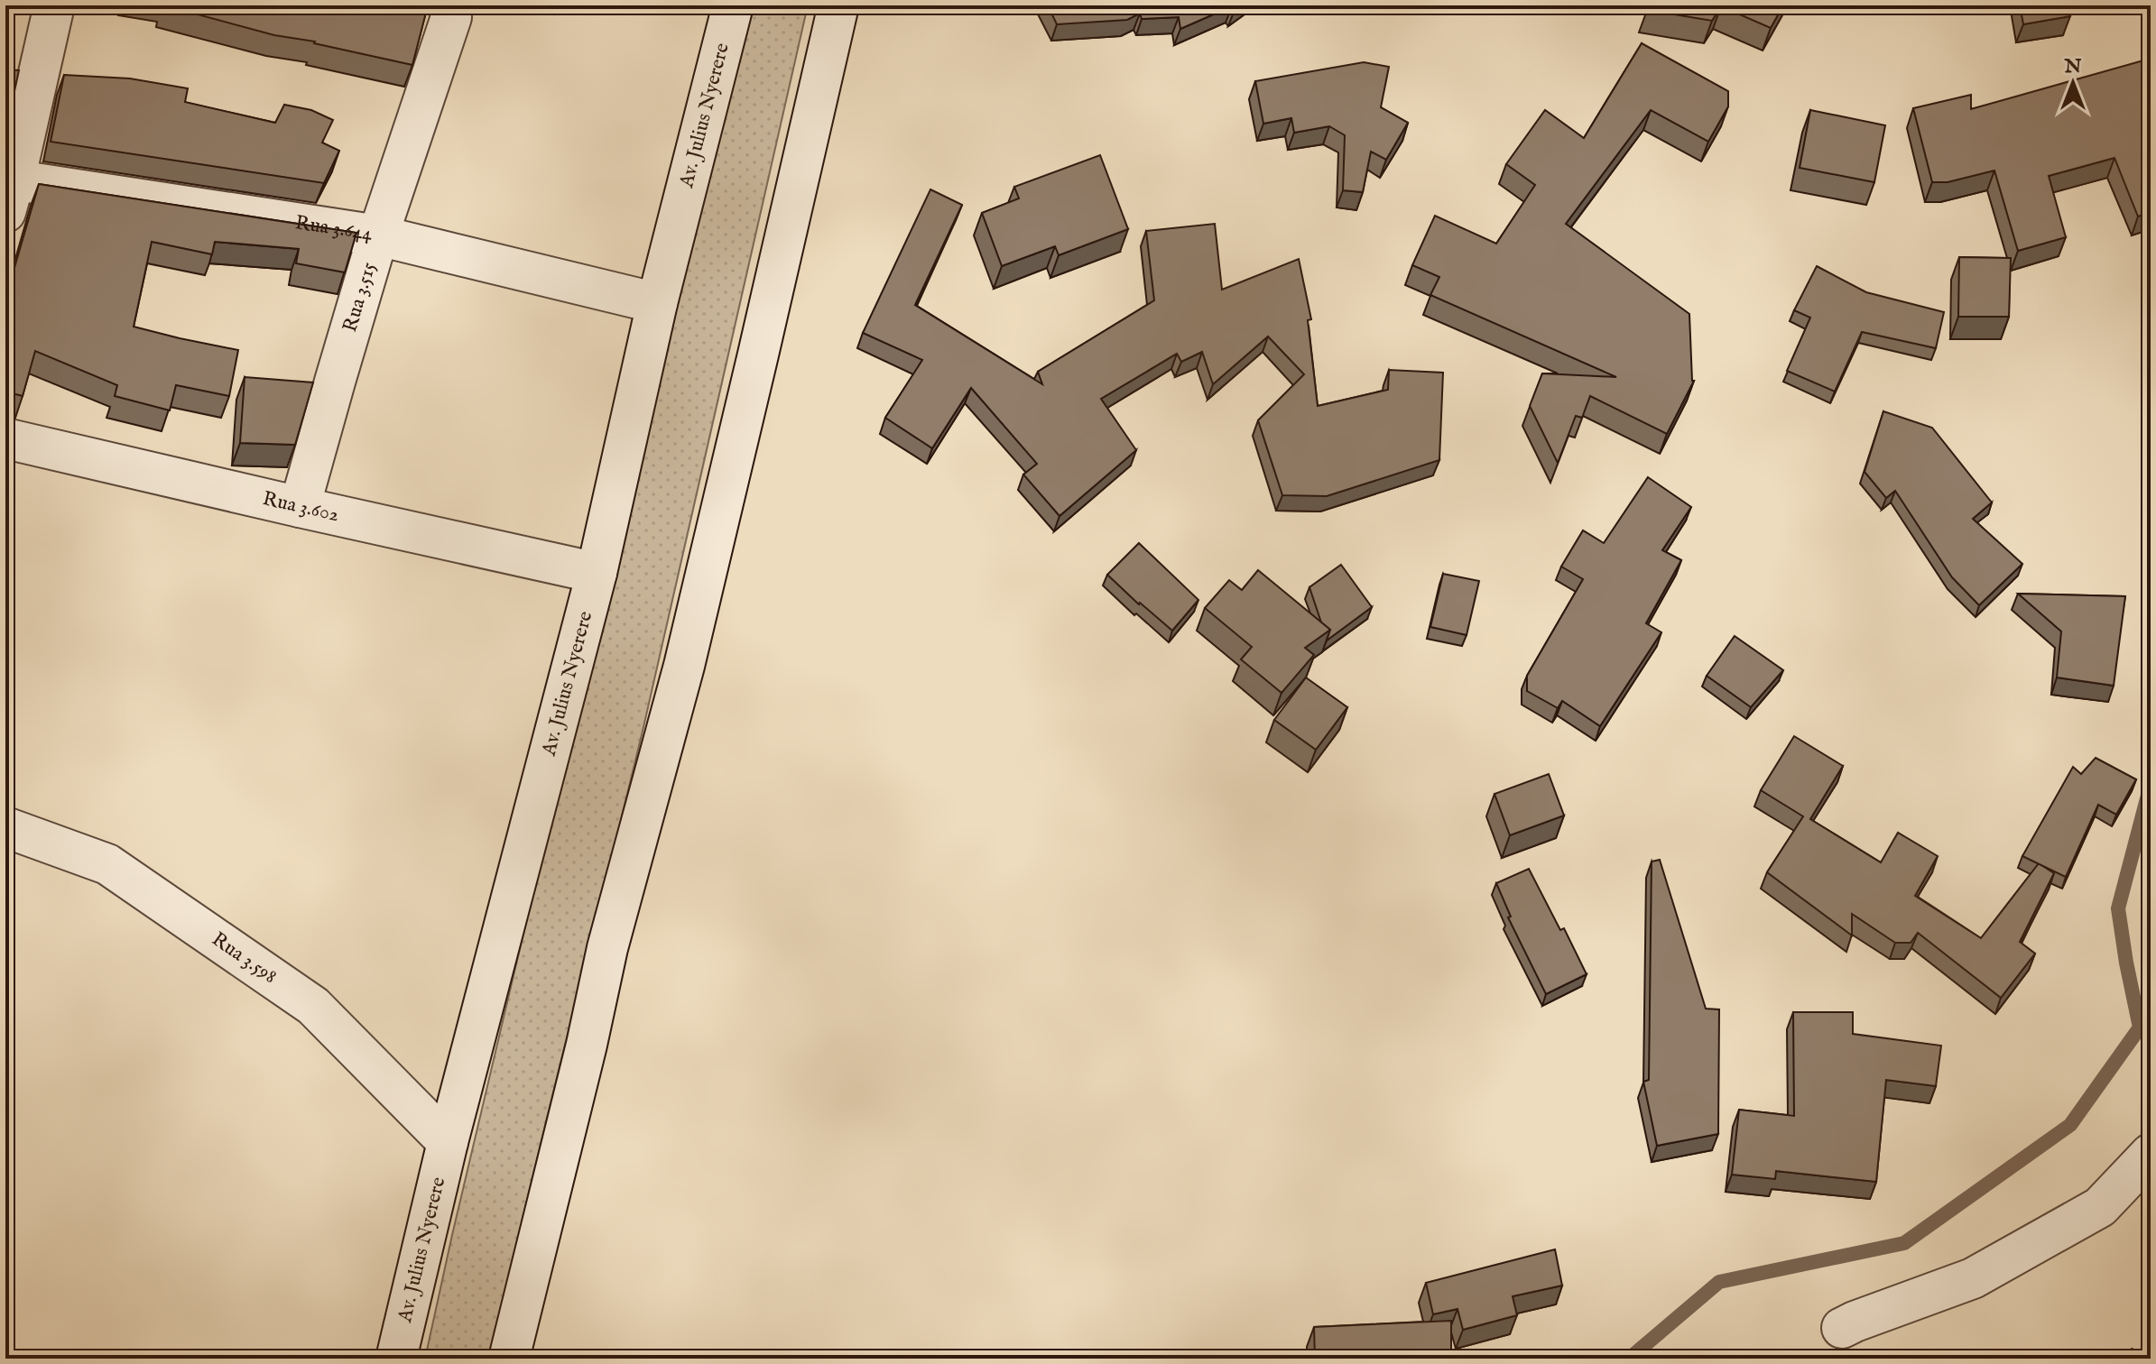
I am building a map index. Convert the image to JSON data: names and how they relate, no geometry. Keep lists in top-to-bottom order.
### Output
{
  "streets": {
    "street": [
      "Av. Julius Nyerere",
      "Rua 3.644",
      "Rua 3.515",
      "Rua 3.602",
      "Rua 3.598"
    ]
  },
  "crossings": [
    ["Av. Julius Nyerere", "Rua 3.644"],
    ["Av. Julius Nyerere", "Rua 3.602"],
    ["Av. Julius Nyerere", "Rua 3.598"],
    ["Rua 3.644", "Rua 3.515"],
    ["Rua 3.515", "Rua 3.602"]
  ],
  "north": "top"
}
